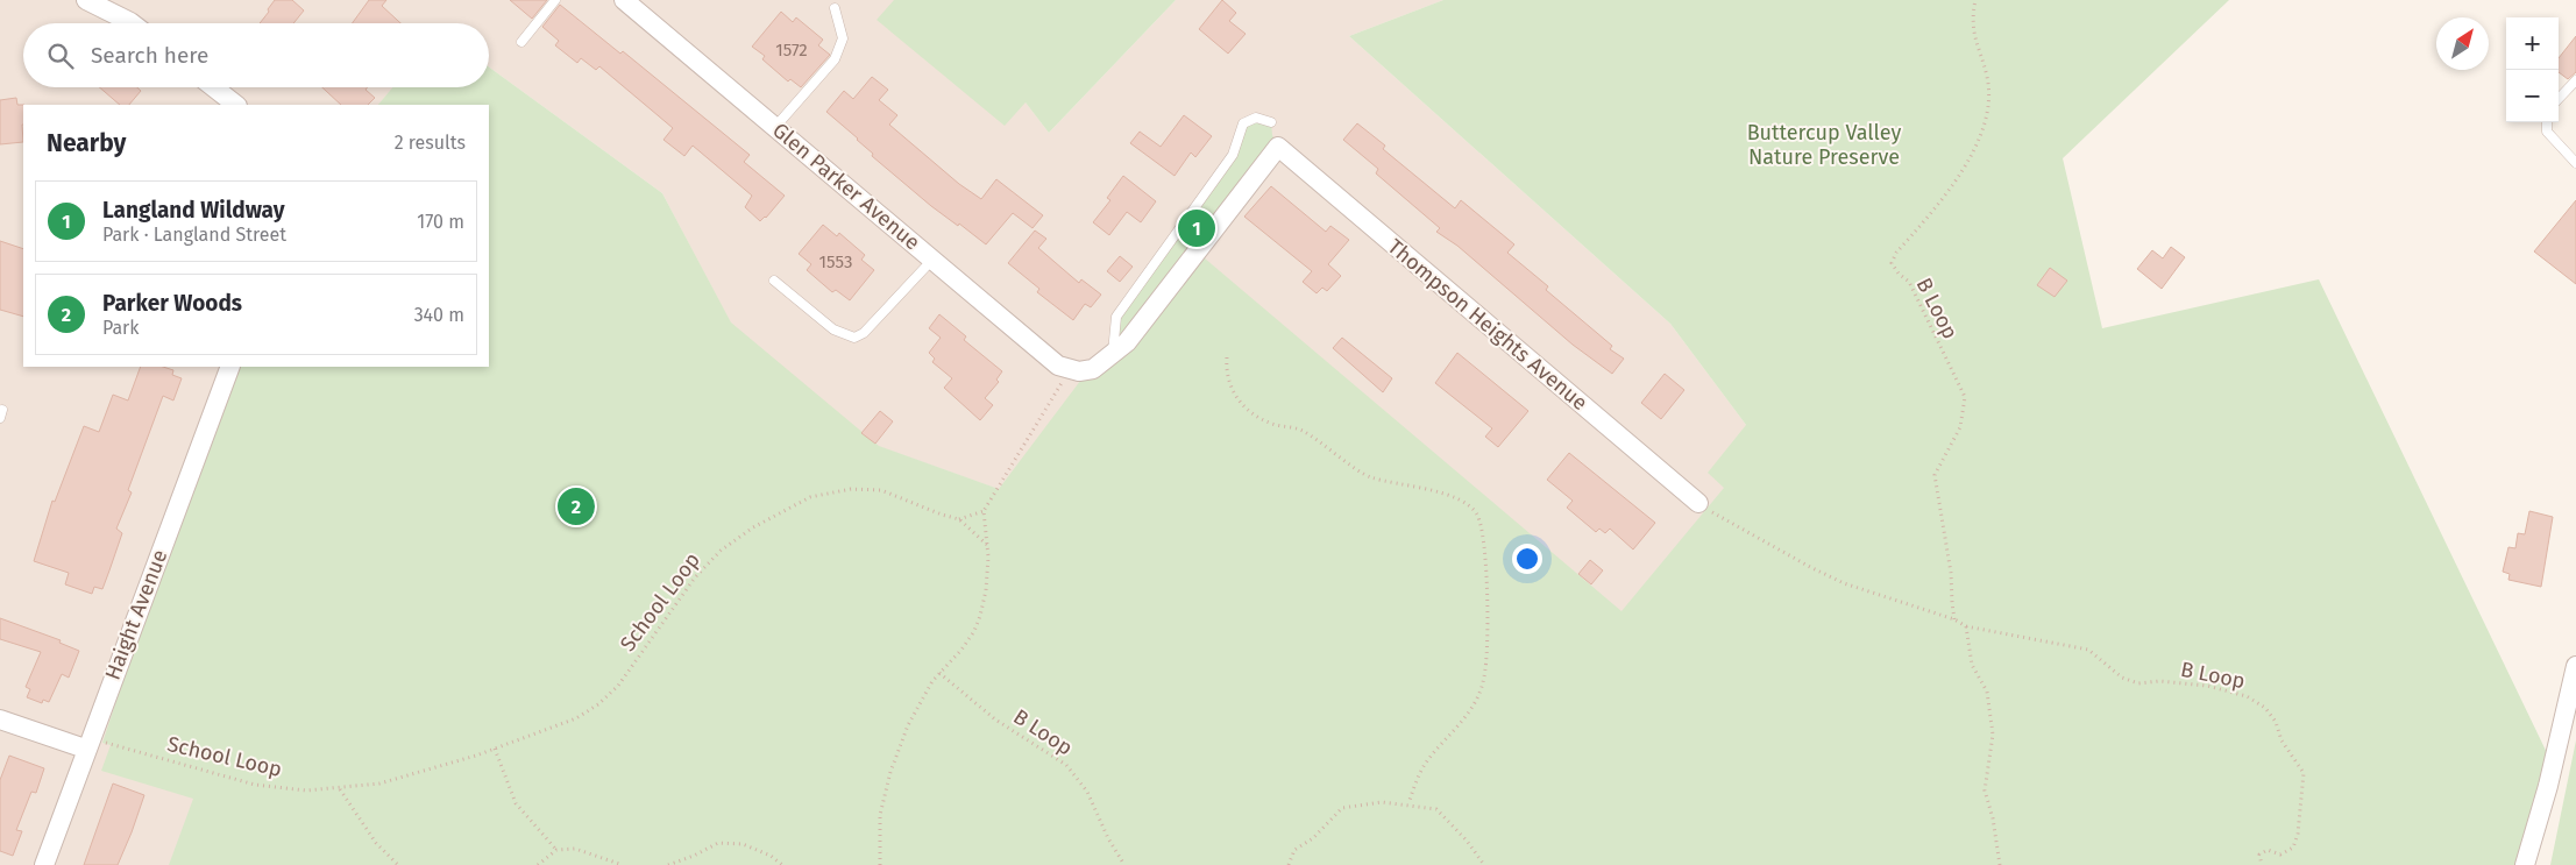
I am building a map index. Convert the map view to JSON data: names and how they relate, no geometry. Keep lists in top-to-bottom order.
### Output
{
  "streets": {
    "street": ["Glen Parker Avenue", "Thompson Heights Avenue", "Haight Avenue"],
    "path": ["B Loop", "School Loop"]
  },
  "crossings": [
    ["B Loop", "Thompson Heights Avenue"],
    ["School Loop", "Haight Avenue"]
  ],
  "parks": ["Buttercup Valley Nature Preserve"],
  "house_numbers": ["1572", "1553"],
  "north": "top right",
  "page": {
    "map_buttons": ["+", "−"],
    "search": "Search here",
    "heading": ["Nearby", "2 results"],
    "list": [
      {
        "mark": "1",
        "name": "Langland Wildway",
        "note": "Park · Langland Street",
        "value": "170 m"
      },
      {
        "mark": "2",
        "name": "Parker Woods",
        "note": "Park",
        "value": "340 m"
      }
    ],
    "pins": ["1", "2"]
  }
}
